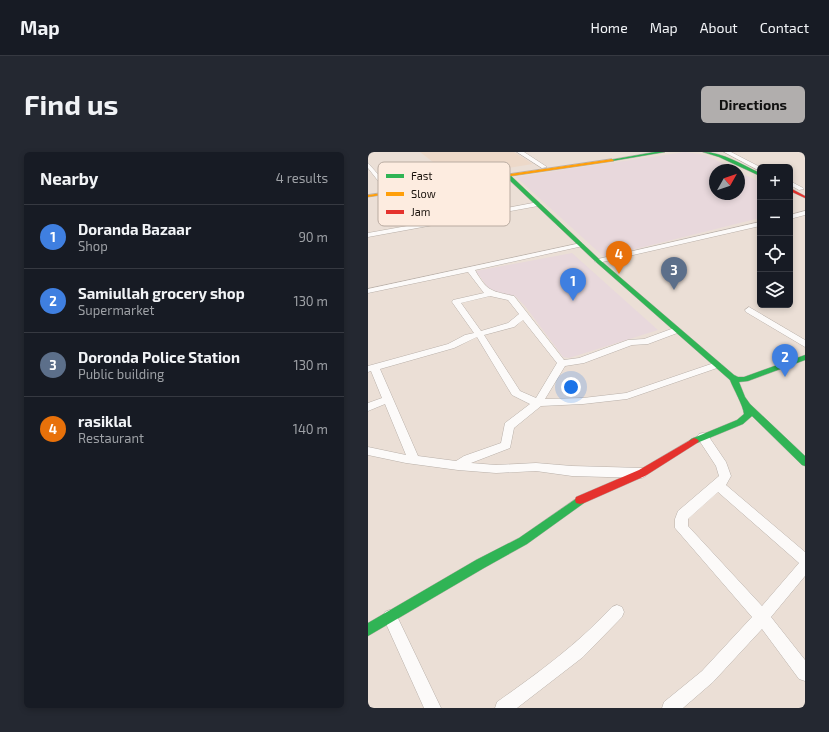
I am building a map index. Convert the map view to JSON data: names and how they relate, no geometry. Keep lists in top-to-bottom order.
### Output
{
  "legend": ["Fast", "Slow", "Jam"],
  "north": "top right",
  "page": {
    "header": "Map",
    "nav": [
      "Home",
      "Map",
      "About",
      "Contact"
    ],
    "buttons": "Directions",
    "title": "Find us",
    "heading": ["Nearby", "4 results"],
    "map_buttons": ["+", "−"],
    "list": [
      {
        "mark": "1",
        "name": "Doranda Bazaar",
        "note": "Shop",
        "value": "90 m"
      },
      {
        "mark": "2",
        "name": "Samiullah grocery shop",
        "note": "Supermarket",
        "value": "130 m"
      },
      {
        "mark": "3",
        "name": "Doronda Police Station",
        "note": "Public building",
        "value": "130 m"
      },
      {
        "mark": "4",
        "name": "rasiklal",
        "note": "Restaurant",
        "value": "140 m"
      }
    ],
    "pins": [
      "4",
      "3",
      "1",
      "2"
    ]
  }
}
